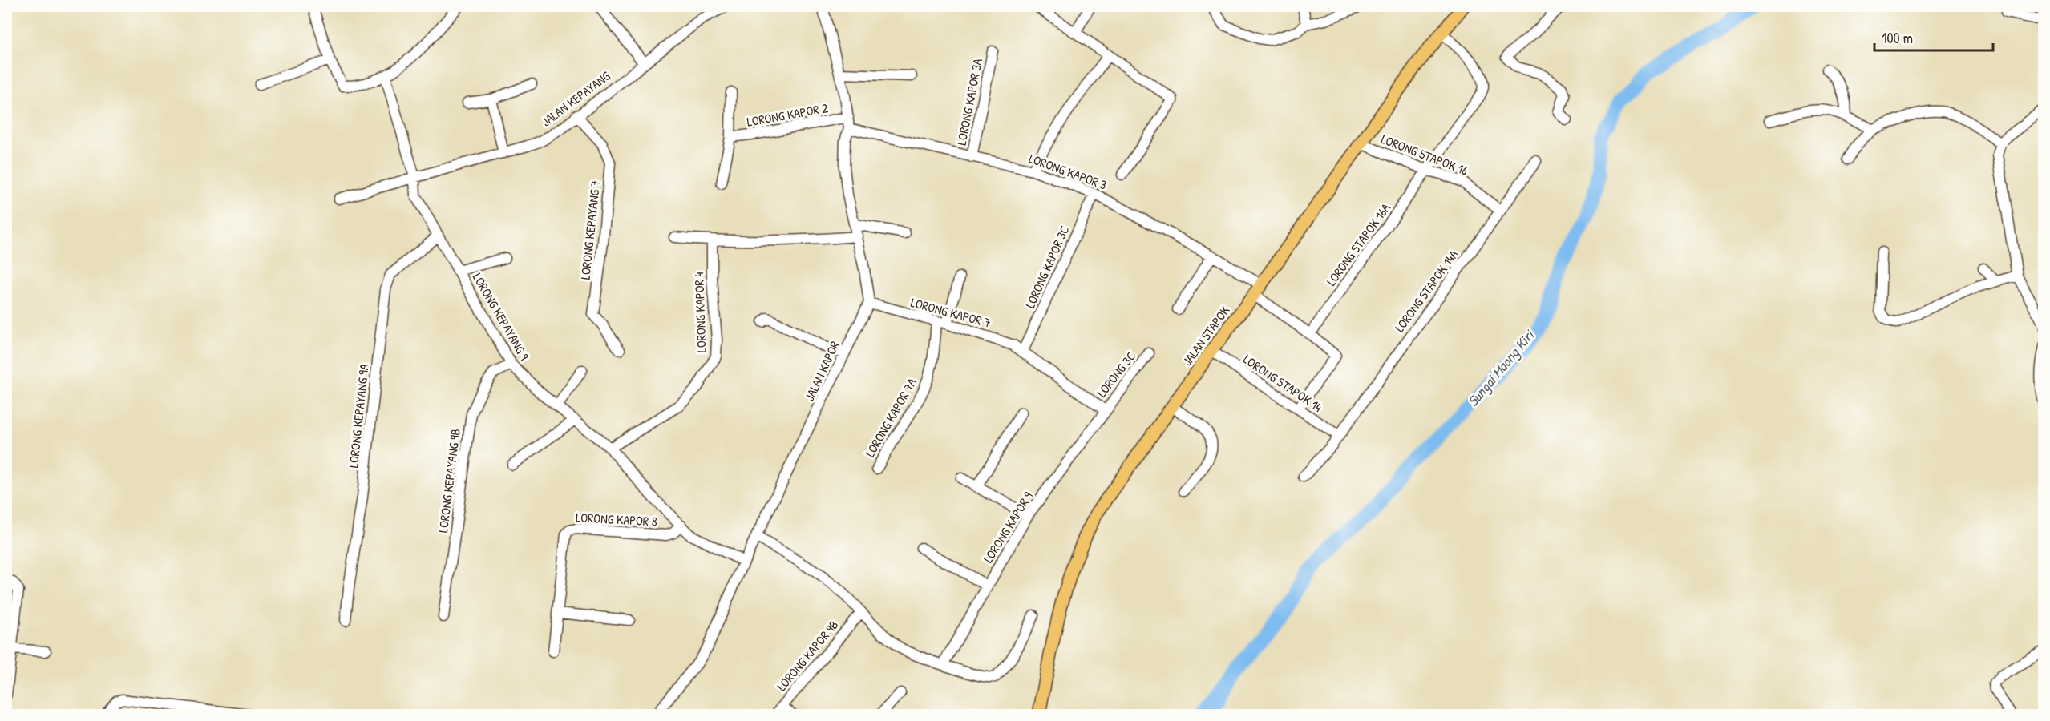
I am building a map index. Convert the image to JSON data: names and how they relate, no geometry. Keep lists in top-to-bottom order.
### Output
{
  "streets": {
    "main road": ["JALAN STAPOK"],
    "street": [
      "JALAN KEPAYANG",
      "LORONG KAPOR 3A",
      "LORONG KAPOR 2",
      "LORONG STAPOK 16",
      "LORONG KAPOR 3",
      "LORONG KEPAYANG 7",
      "LORONG STAPOK 16A",
      "LORONG KAPOR 3C",
      "LORONG STAPOK 14A",
      "LORONG KAPOR 4",
      "LORONG KAPOR 7",
      "LORONG KEPAYANG 9",
      "JALAN KAPOR",
      "LORONG 3C",
      "LORONG STAPOK 14",
      "LORONG KEPAYANG 9A",
      "LORONG KAPOR 7A",
      "LORONG KEPAYANG 9B",
      "LORONG KAPOR 8",
      "LORONG KAPOR 9",
      "LORONG KAPOR 9B"
    ]
  },
  "crossings": [
    ["JALAN KEPAYANG", "LORONG KEPAYANG 7"],
    ["JALAN KEPAYANG", "LORONG KEPAYANG 9"],
    ["LORONG KAPOR 3A", "LORONG KAPOR 3"],
    ["LORONG STAPOK 16", "LORONG STAPOK 16A"],
    ["LORONG STAPOK 16", "LORONG STAPOK 14A"],
    ["LORONG STAPOK 16", "JALAN STAPOK"],
    ["LORONG KAPOR 3", "LORONG KAPOR 3C"],
    ["LORONG KAPOR 3", "JALAN STAPOK"],
    ["LORONG STAPOK 16A", "JALAN STAPOK"],
    ["LORONG KAPOR 3C", "LORONG KAPOR 7"],
    ["LORONG STAPOK 14A", "LORONG STAPOK 14"],
    ["LORONG KAPOR 4", "LORONG KEPAYANG 9"],
    ["LORONG KAPOR 7", "JALAN KAPOR"],
    ["LORONG KAPOR 7", "LORONG 3C"],
    ["LORONG KAPOR 7", "LORONG KAPOR 7A"],
    ["LORONG KAPOR 7", "LORONG KAPOR 9"],
    ["LORONG KEPAYANG 9", "LORONG KEPAYANG 9A"],
    ["LORONG KEPAYANG 9", "LORONG KEPAYANG 9B"],
    ["LORONG KEPAYANG 9", "LORONG KAPOR 8"],
    ["JALAN STAPOK", "LORONG STAPOK 14"],
    ["LORONG 3C", "LORONG KAPOR 9"]
  ],
  "water": ["Sungai Maong Kiri"],
  "scale_bar": "100 m"
}
